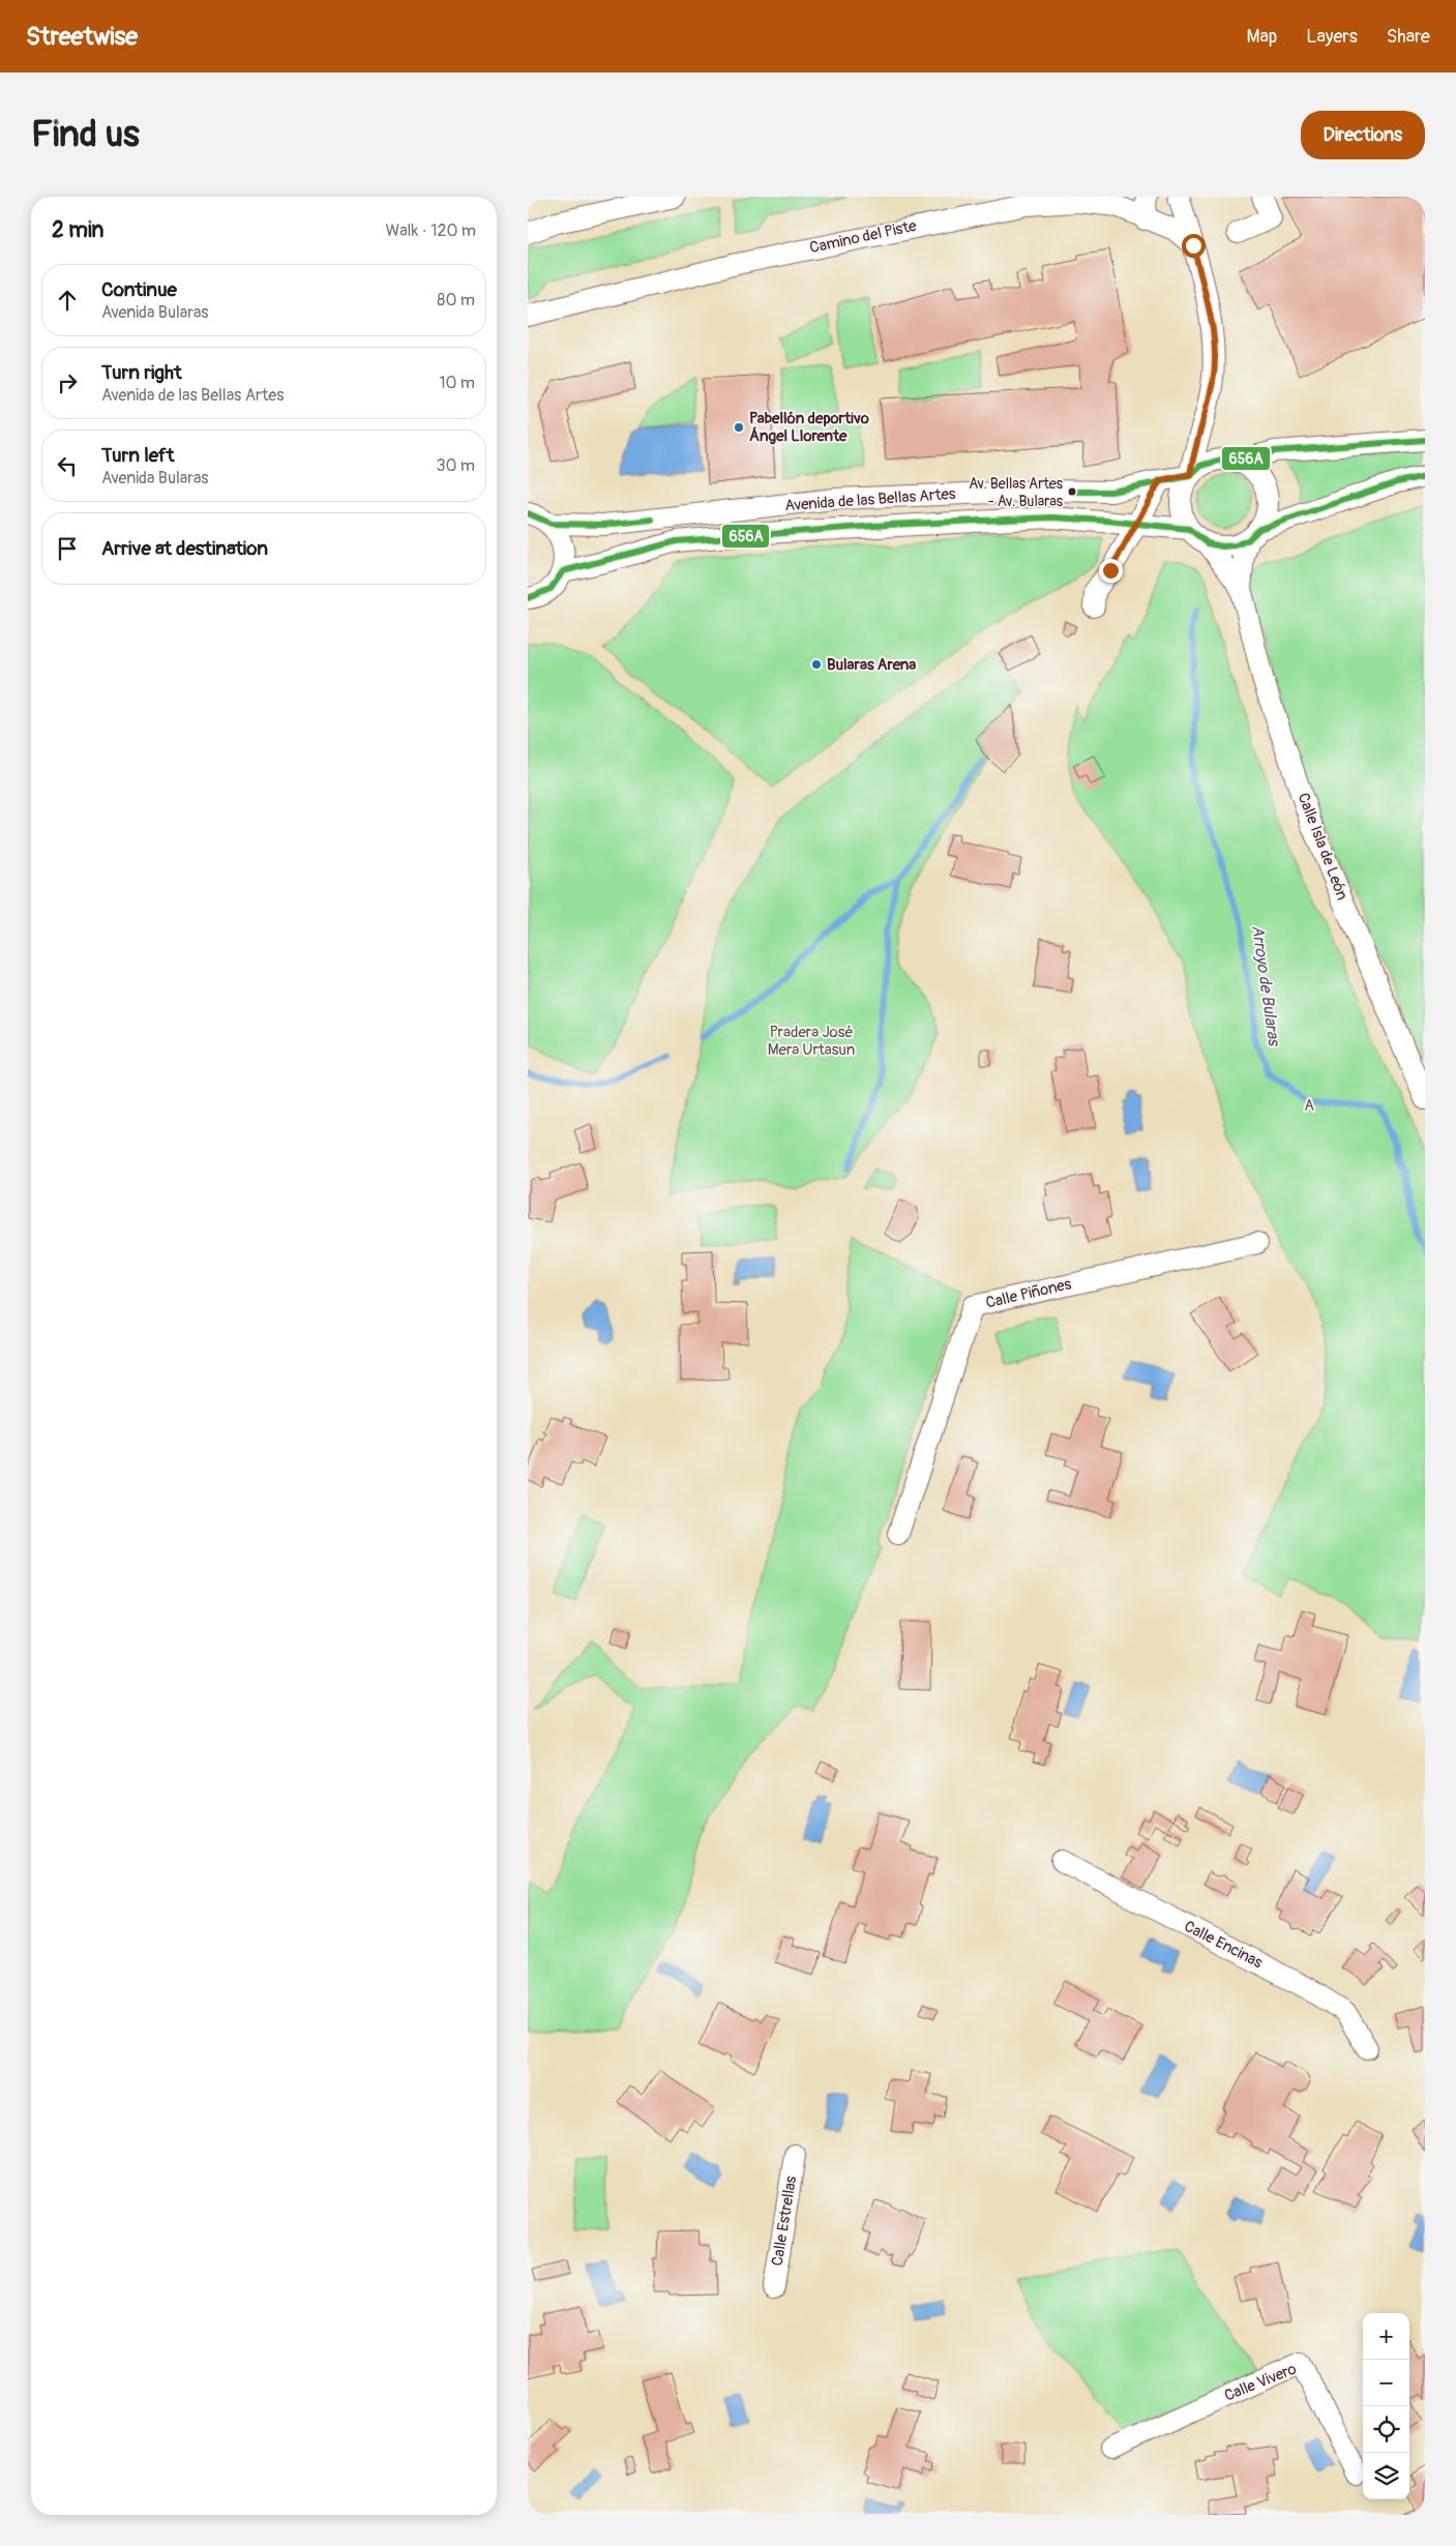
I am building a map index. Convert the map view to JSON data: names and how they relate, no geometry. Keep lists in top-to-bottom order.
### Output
{
  "streets": {
    "street": [
      "Camino del Piste",
      "Avenida de las Bellas Artes",
      "Calle Isla de León",
      "Calle Piñones",
      "Calle Encinas",
      "Calle Estrellas",
      "Calle Vivero"
    ]
  },
  "crossings": [
    ["Avenida de las Bellas Artes", "Calle Isla de León"]
  ],
  "water": ["Arroyo de Bularas"],
  "parks": ["Pradera José Mera Urtasun", "A"],
  "places": ["Pabellón deportivo Ángel Llorente", "Av. Bellas Artes - Av. Bularas", "Bularas Arena"],
  "lines": ["transit line 656A"],
  "page": {
    "header": "Streetwise",
    "nav": ["Map", "Layers", "Share"],
    "buttons": "Directions",
    "title": "Find us",
    "heading": ["2 min", "Walk · 120 m"],
    "list": [
      ["Continue", "Avenida Bularas", "80 m"],
      ["Turn right", "Avenida de las Bellas Artes", "10 m"],
      ["Turn left", "Avenida Bularas", "30 m"],
      "Arrive at destination"
    ],
    "map_buttons": ["+", "−"]
  }
}
